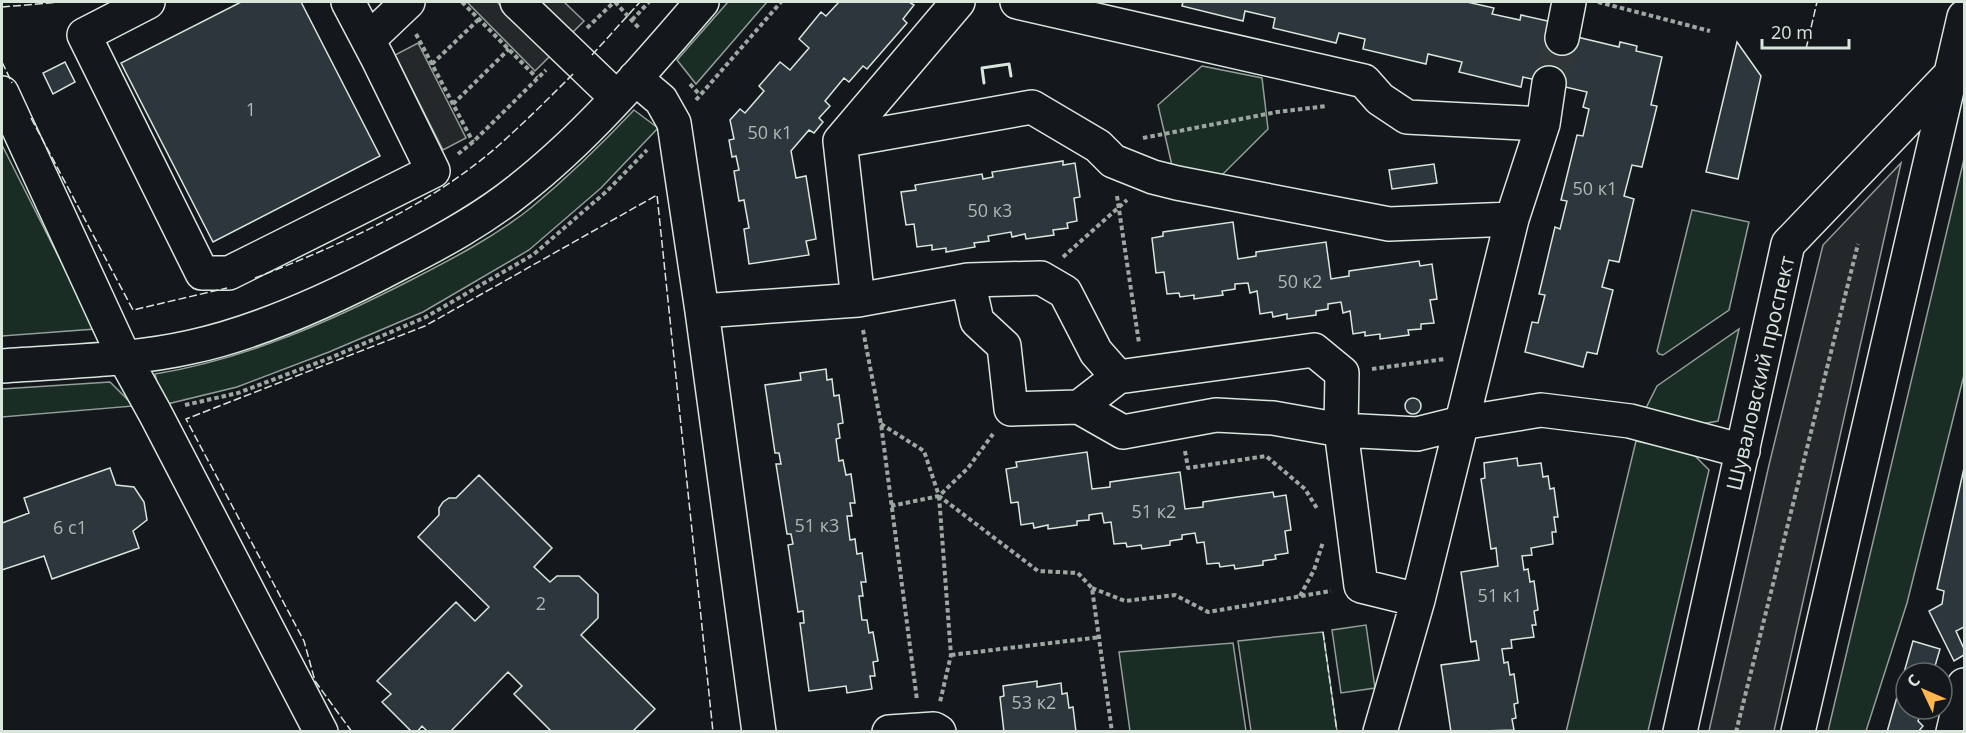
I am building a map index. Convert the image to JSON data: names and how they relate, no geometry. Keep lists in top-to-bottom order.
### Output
{
  "streets": {
    "main road": ["Шуваловский проспект"]
  },
  "house_numbers": [
    "1",
    "50 к1",
    "50 к1",
    "50 к3",
    "50 к2",
    "51 к2",
    "51 к3",
    "6 с1",
    "51 к1",
    "2",
    "53 к2"
  ],
  "scale_bar": "20 m",
  "north": "top left"
}
